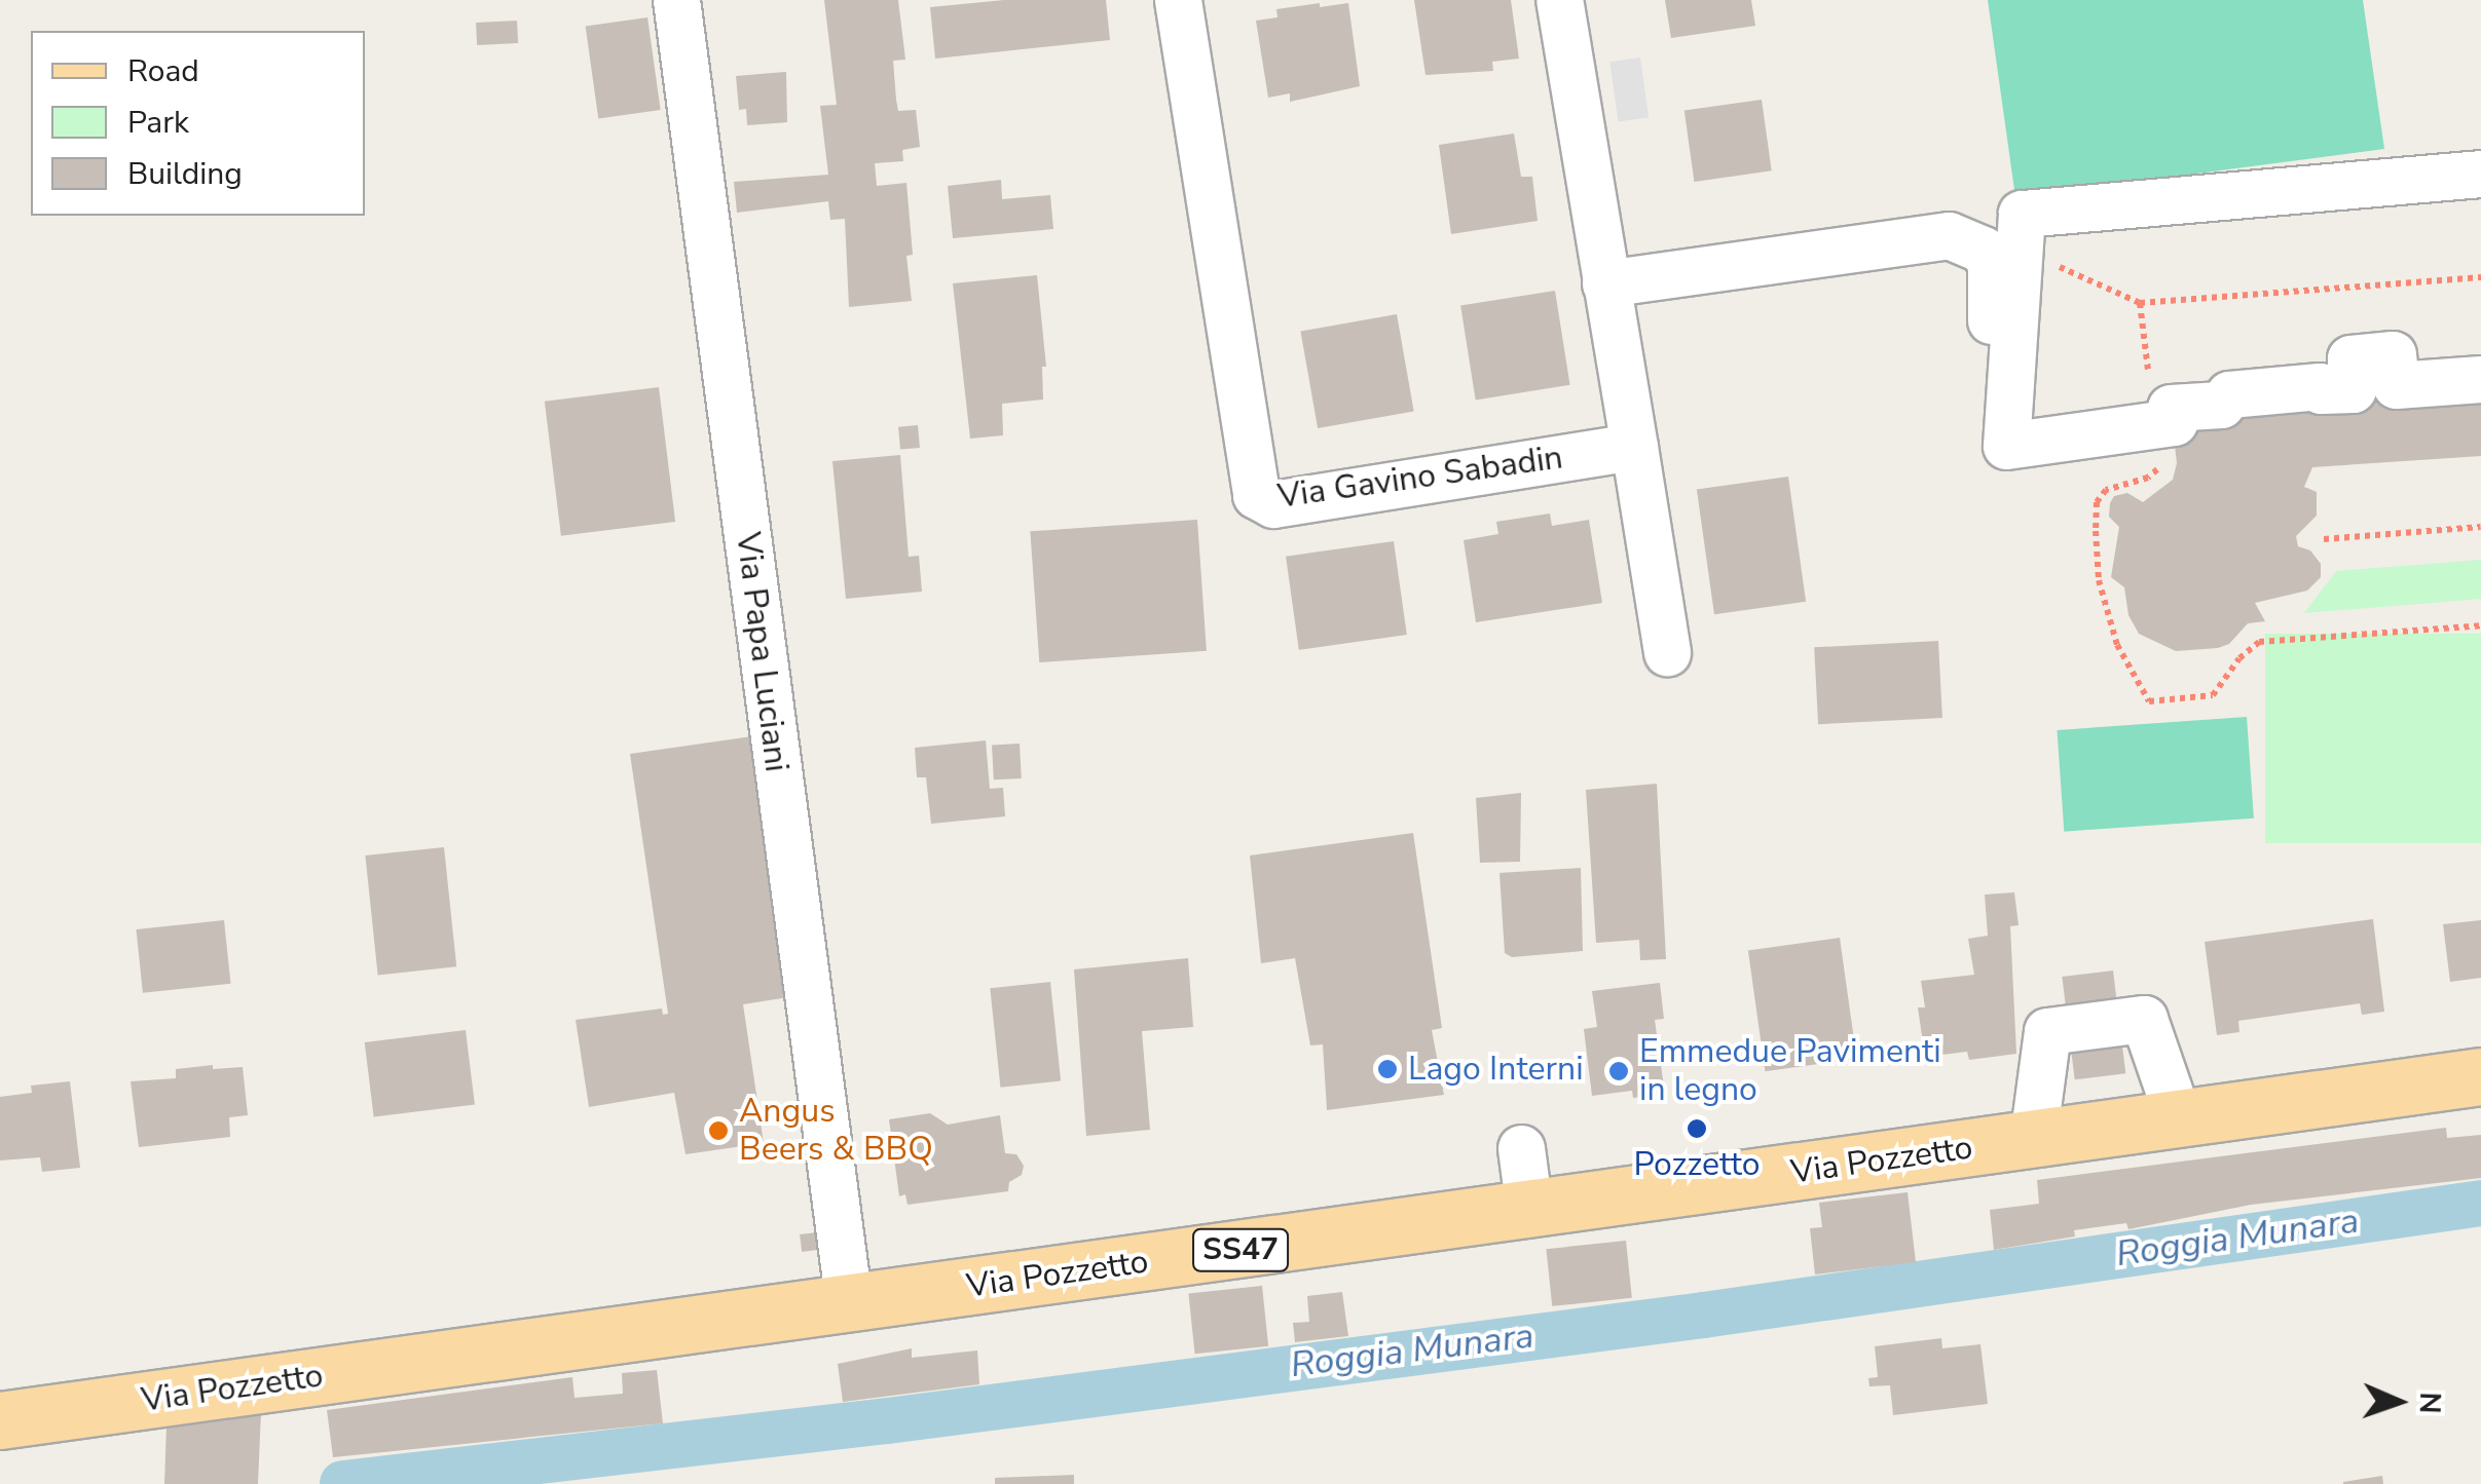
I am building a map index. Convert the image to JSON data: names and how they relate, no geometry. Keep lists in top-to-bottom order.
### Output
{
  "streets": {
    "main road": ["Via Pozzetto", "SS47"],
    "street": ["Via Gavino Sabadin", "Via Papa Luciani"]
  },
  "crossings": [
    ["Via Papa Luciani", "Via Pozzetto"]
  ],
  "water": ["Roggia Munara"],
  "places": [
    "Lago Interni",
    "Emmedue Pavimenti in legno",
    "Pozzetto",
    "Angus Beers & BBQ"
  ],
  "legend": ["Road", "Park", "Building"],
  "north": "right"
}
